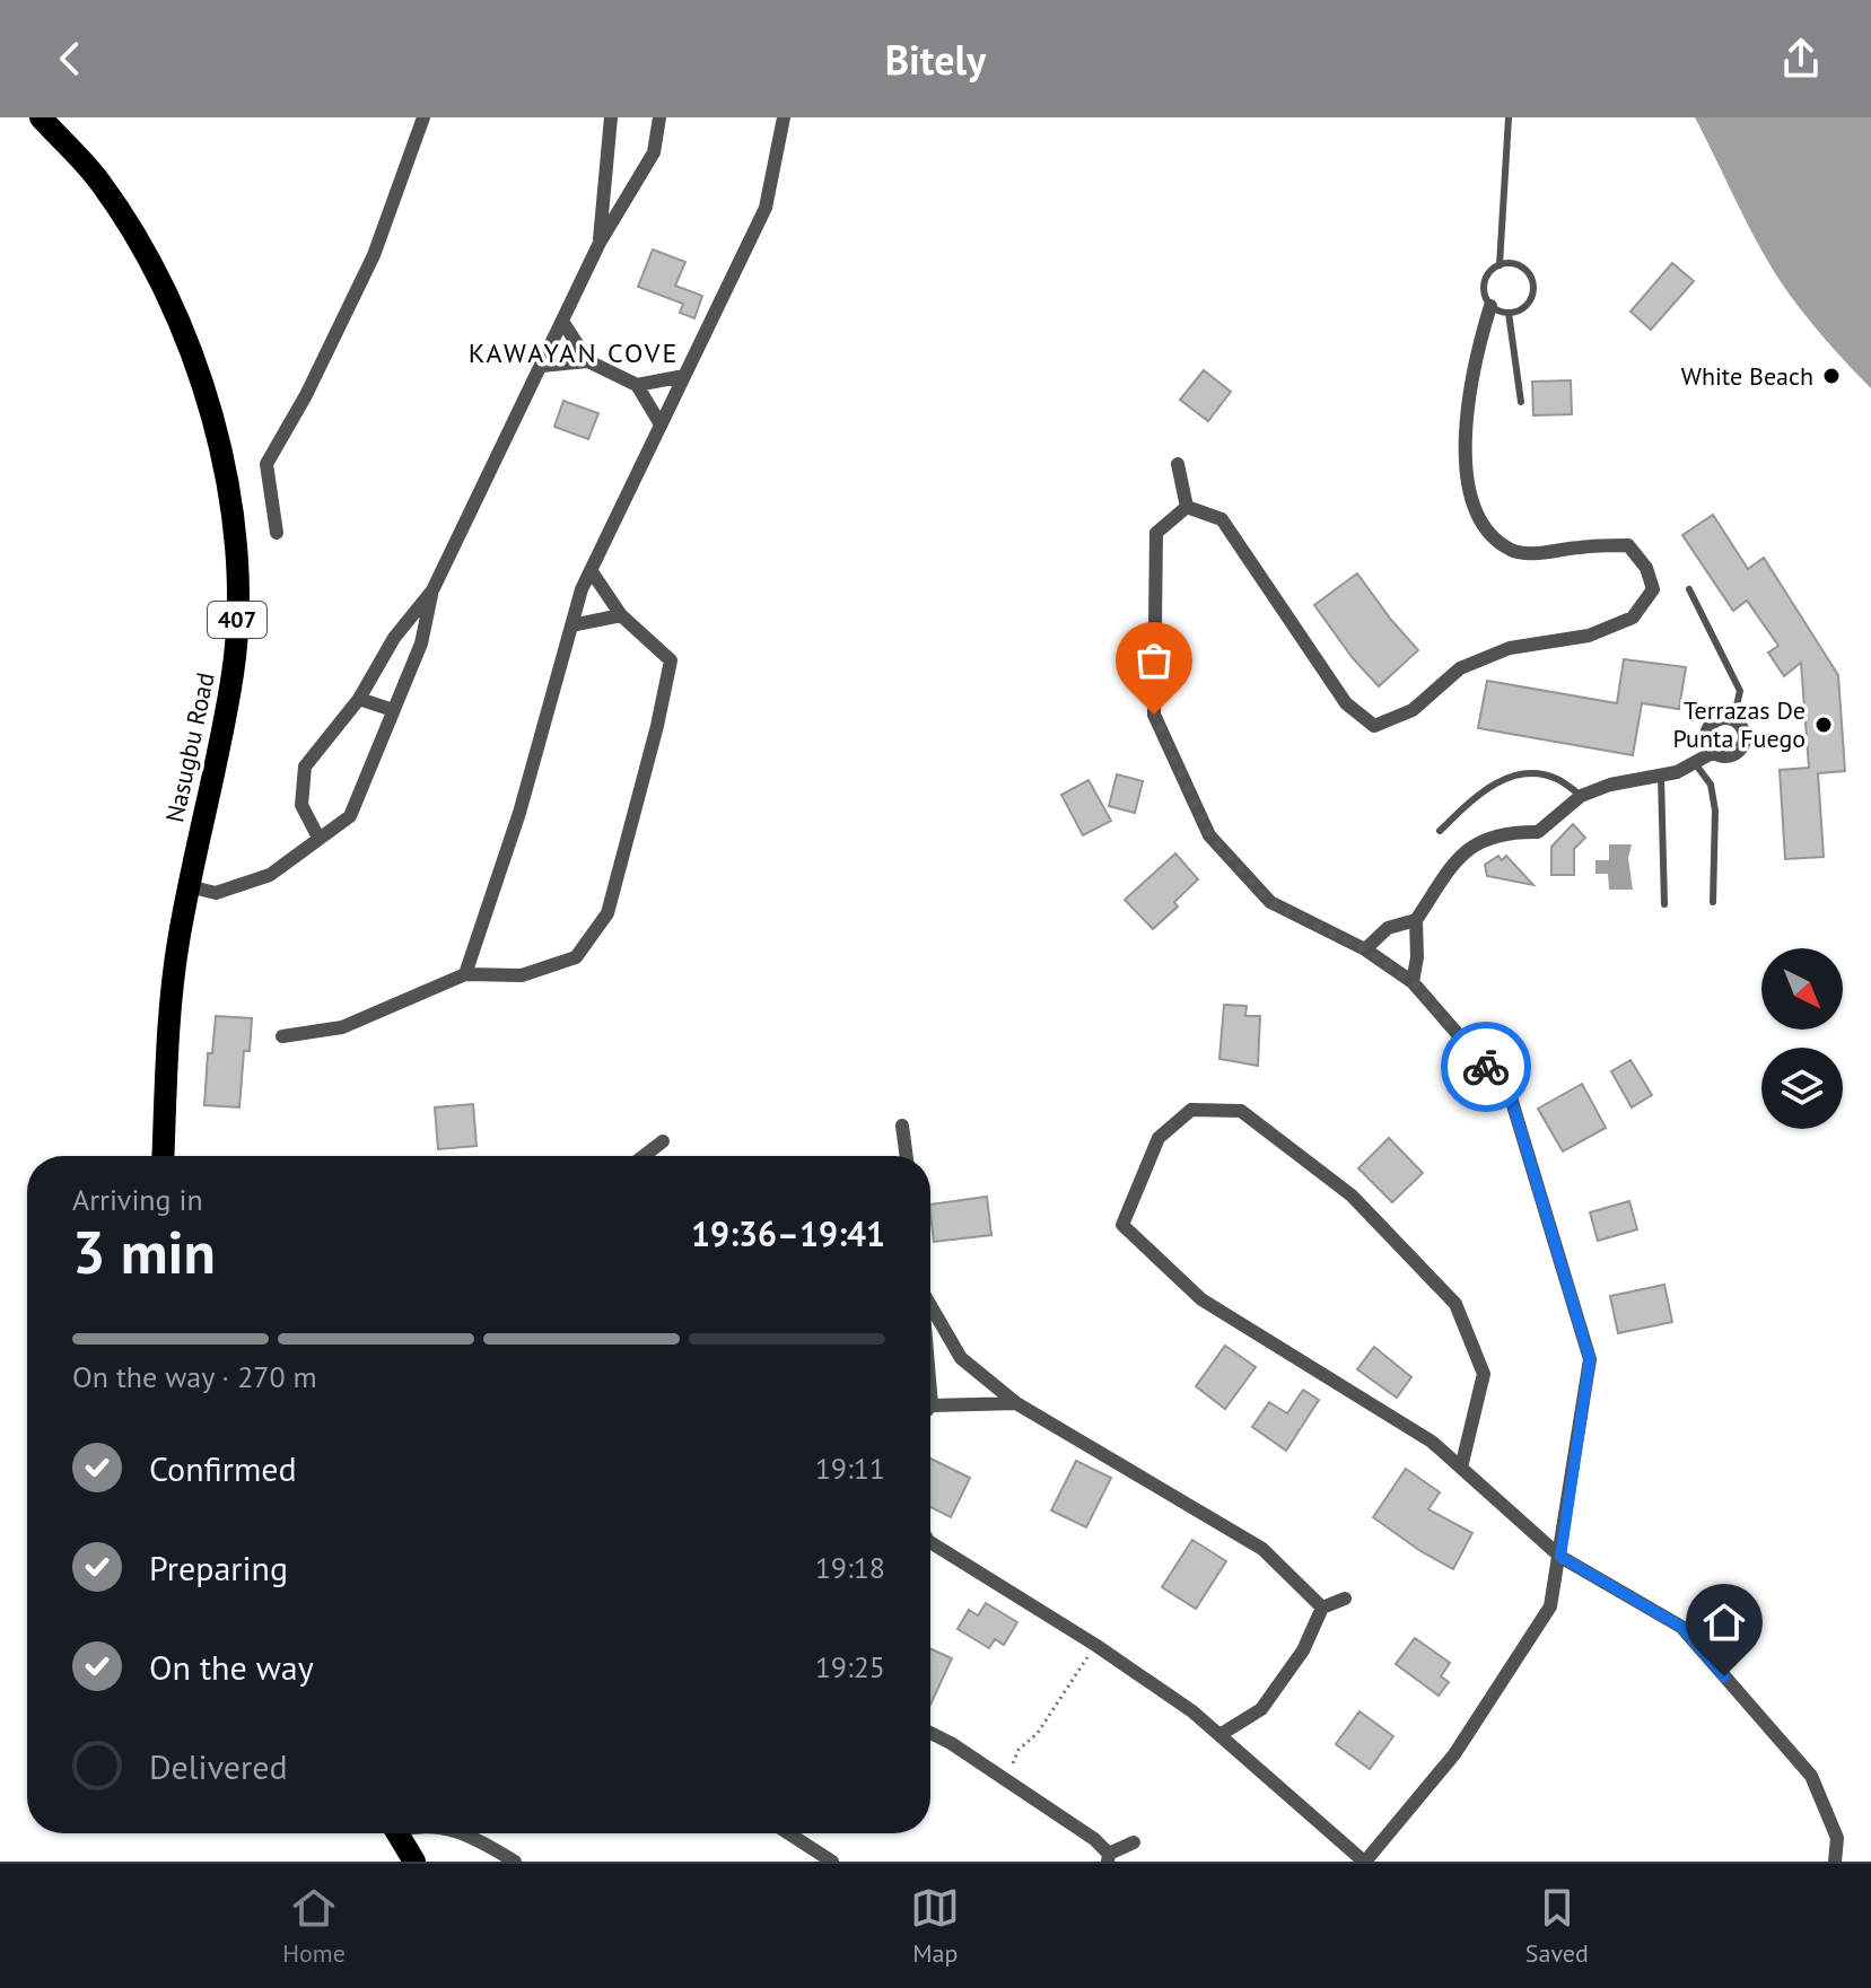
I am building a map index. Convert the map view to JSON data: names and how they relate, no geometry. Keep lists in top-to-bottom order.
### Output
{
  "streets": {
    "main road": ["407", "Nasugbu Road"]
  },
  "districts": ["KAWAYAN COVE"],
  "places": ["White Beach", "Terrazas De Punta Fuego"],
  "north": "bottom right",
  "page": {
    "header": "Bitely",
    "heading": ["3 min", "Arriving in", "19:36–19:41"],
    "bar": "On the way · 270 m",
    "list": [
      ["Confirmed", "19:11"],
      ["Preparing", "19:18"],
      ["On the way", "19:25"],
      "Delivered"
    ],
    "tabs": ["Home", "Map", "Saved"]
  }
}
